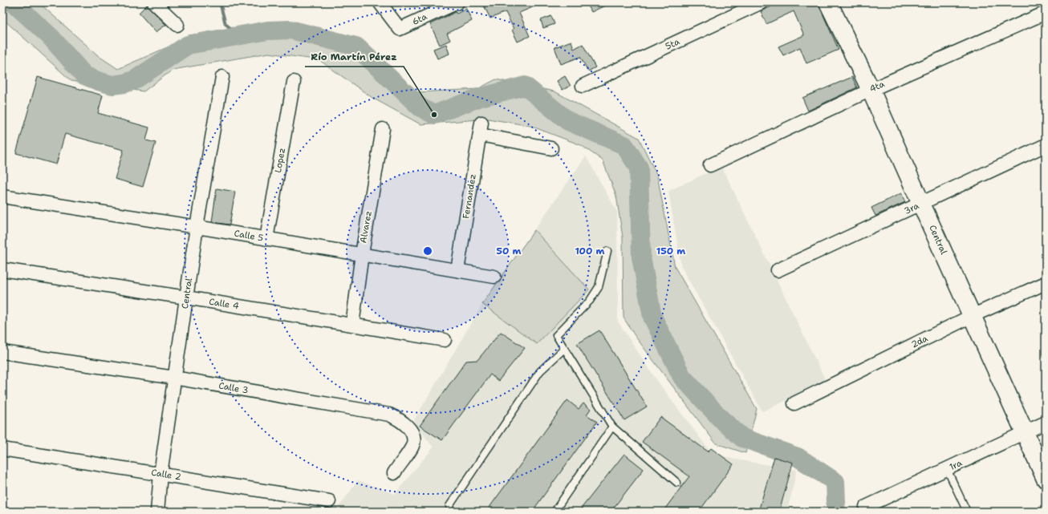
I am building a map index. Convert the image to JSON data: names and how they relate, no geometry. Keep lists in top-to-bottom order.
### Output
{
  "streets": {
    "main road": ["Central"],
    "street": [
      "6ta",
      "5ta",
      "4ta",
      "Lopez",
      "Fernandez",
      "3ra",
      "Alvarez",
      "Calle 5",
      "Calle 4",
      "2da",
      "Calle 3",
      "1ra",
      "Calle 2"
    ]
  },
  "crossings": [
    ["4ta", "Central"],
    ["Lopez", "Calle 5"],
    ["Fernandez", "Calle 5"],
    ["3ra", "Central"],
    ["Alvarez", "Calle 5"],
    ["Alvarez", "Calle 4"],
    ["Calle 5", "Central"],
    ["Central", "Calle 4"],
    ["Central", "2da"],
    ["Central", "Calle 3"],
    ["Central", "1ra"],
    ["Central", "Calle 2"]
  ],
  "places": ["Río Martín Pérez"],
  "rings": ["50 m", "100 m", "150 m"]
}
